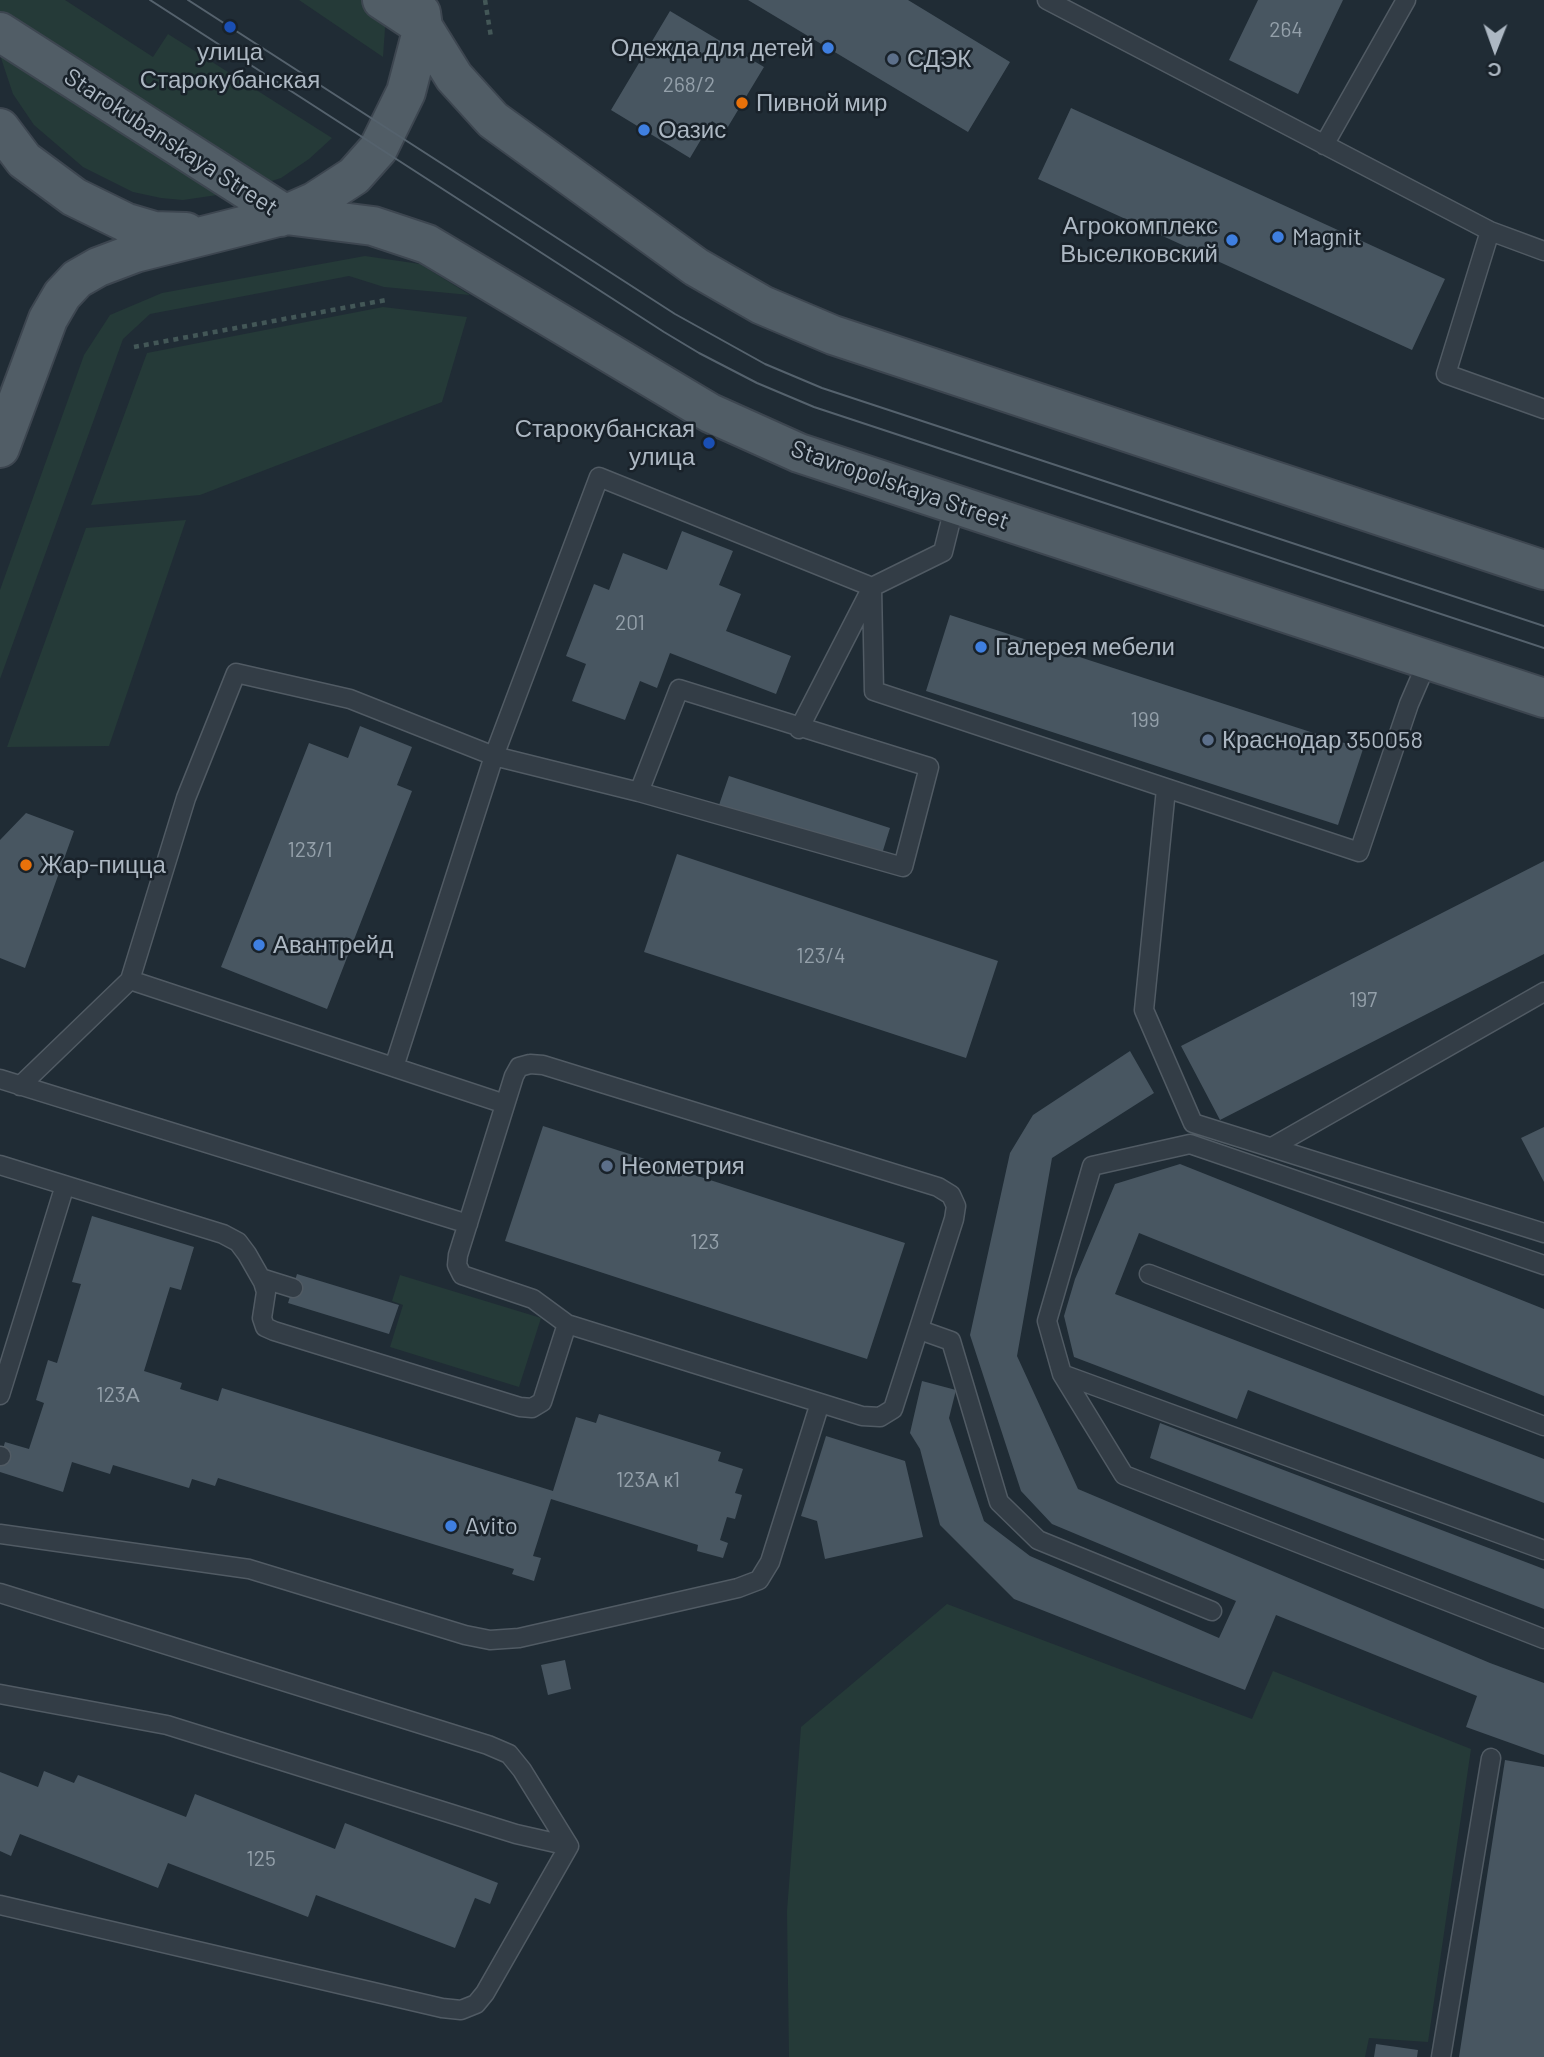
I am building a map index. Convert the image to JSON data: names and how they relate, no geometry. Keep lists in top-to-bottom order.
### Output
{
  "streets": {
    "main road": ["Starokubanskaya Street", "Stavropolskaya Street"]
  },
  "crossings": [
    ["Starokubanskaya Street", "Stavropolskaya Street"]
  ],
  "places": [
    "улица Старокубанская",
    "Одежда для детей",
    "СДЭК",
    "Пивной мир",
    "Оазис",
    "Magnit",
    "Агрокомплекс Выселковский",
    "Старокубанская улица",
    "Галерея мебели",
    "Краснодар 350058",
    "Жар-пицца",
    "Авантрейд",
    "Неометрия",
    "Avito"
  ],
  "house_numbers": [
    "264",
    "268/2",
    "201",
    "199",
    "123/1",
    "123/4",
    "197",
    "123",
    "123А",
    "123А к1",
    "125"
  ],
  "north": "bottom"
}
